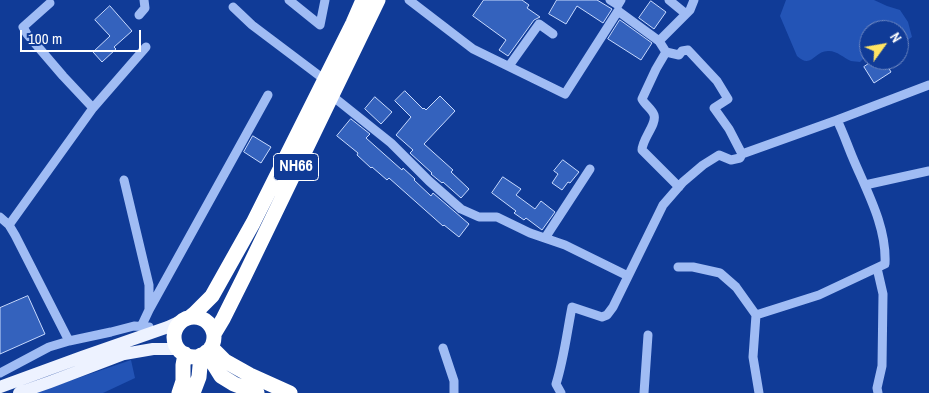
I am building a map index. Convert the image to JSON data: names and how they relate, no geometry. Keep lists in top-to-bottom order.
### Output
{
  "streets": {
    "highway": ["NH66"]
  },
  "scale_bar": "100 m",
  "north": "top right"
}
